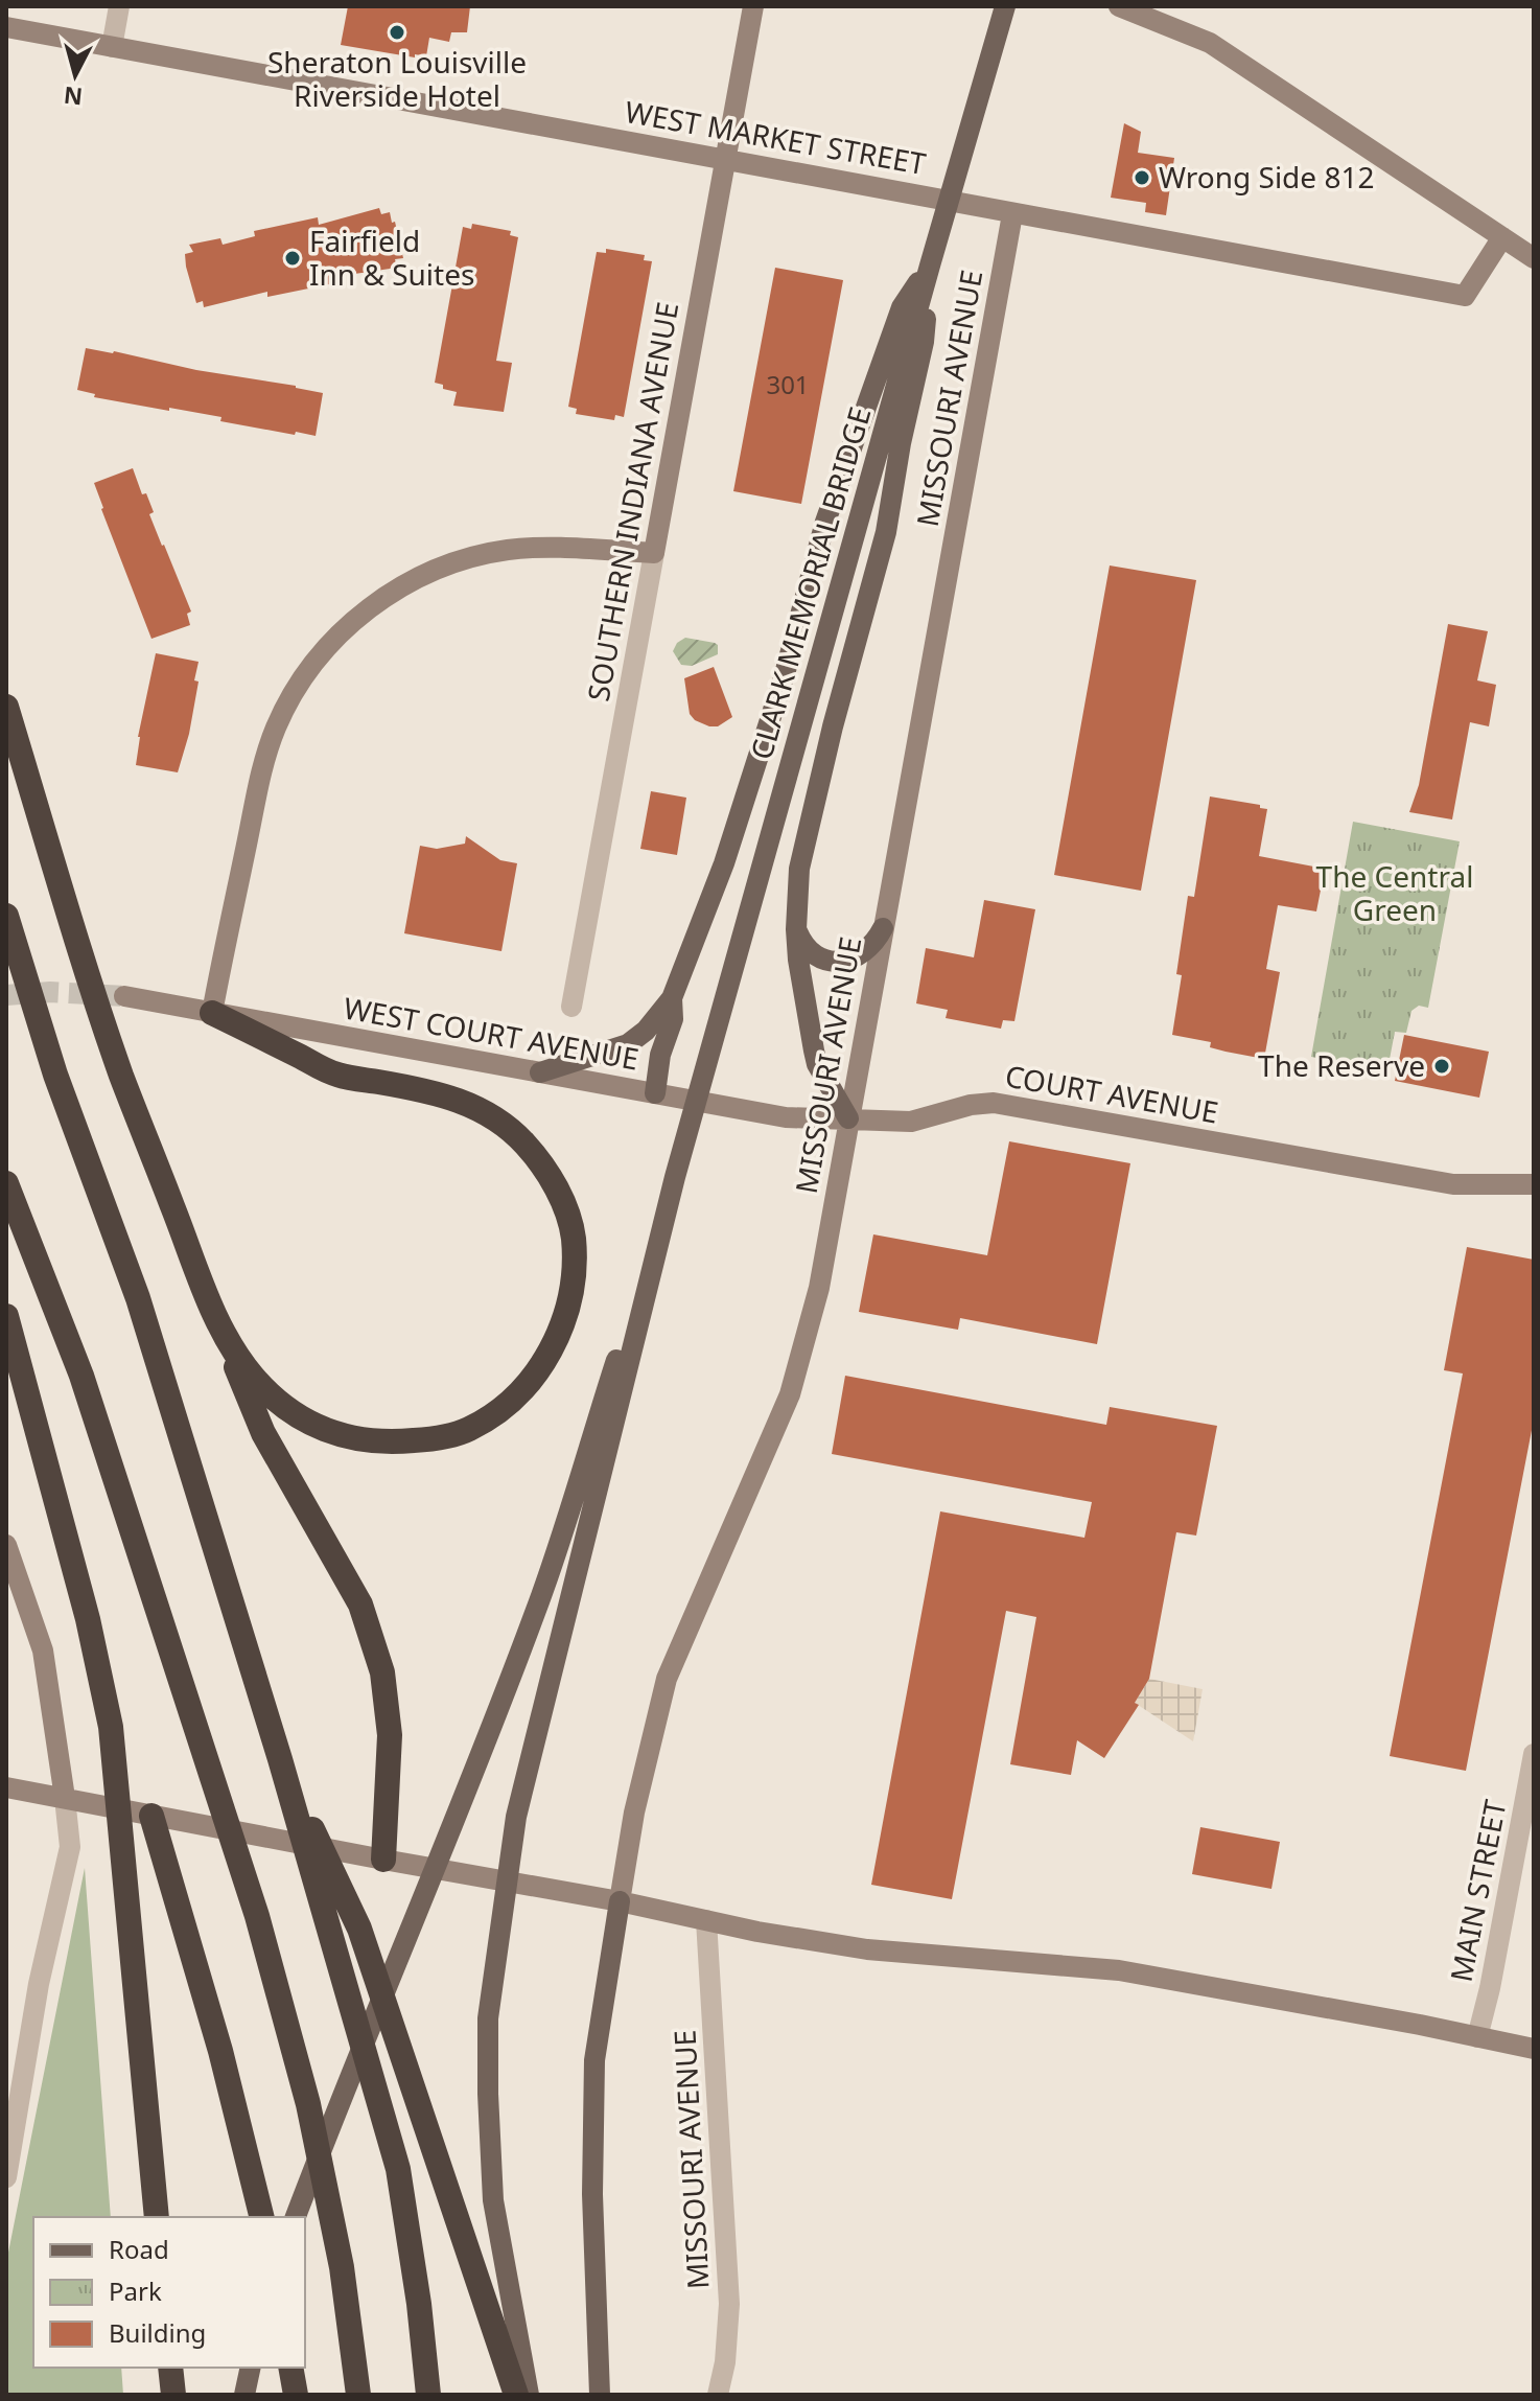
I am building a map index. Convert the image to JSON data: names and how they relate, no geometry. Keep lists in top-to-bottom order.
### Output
{
  "streets": {
    "main road": ["CLARK MEMORIAL BRIDGE"],
    "street": [
      "WEST MARKET STREET",
      "MISSOURI AVENUE",
      "SOUTHERN INDIANA AVENUE",
      "WEST COURT AVENUE",
      "COURT AVENUE",
      "MAIN STREET"
    ]
  },
  "crossings": [
    ["WEST MARKET STREET", "MISSOURI AVENUE"],
    ["WEST MARKET STREET", "SOUTHERN INDIANA AVENUE"],
    ["MISSOURI AVENUE", "WEST COURT AVENUE"],
    ["MISSOURI AVENUE", "COURT AVENUE"],
    ["WEST COURT AVENUE", "COURT AVENUE"]
  ],
  "parks": ["The Central Green"],
  "places": [
    "Sheraton Louisville Riverside Hotel",
    "Wrong Side 812",
    "Fairfield Inn & Suites",
    "The Reserve"
  ],
  "house_numbers": ["301"],
  "legend": ["Road", "Park", "Building"],
  "north": "bottom"
}
